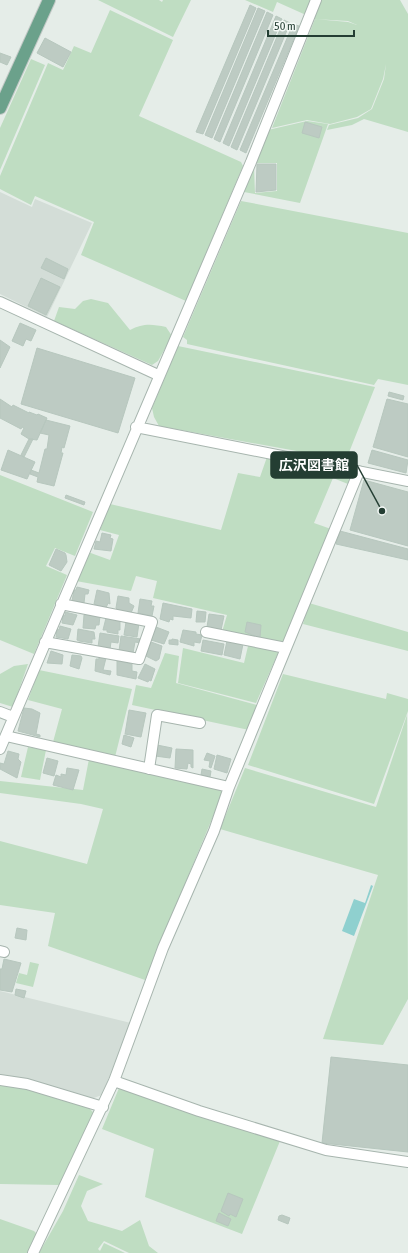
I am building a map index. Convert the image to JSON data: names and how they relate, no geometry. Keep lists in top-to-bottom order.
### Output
{
  "places": ["広沢図書館"],
  "scale_bar": "50 m"
}
